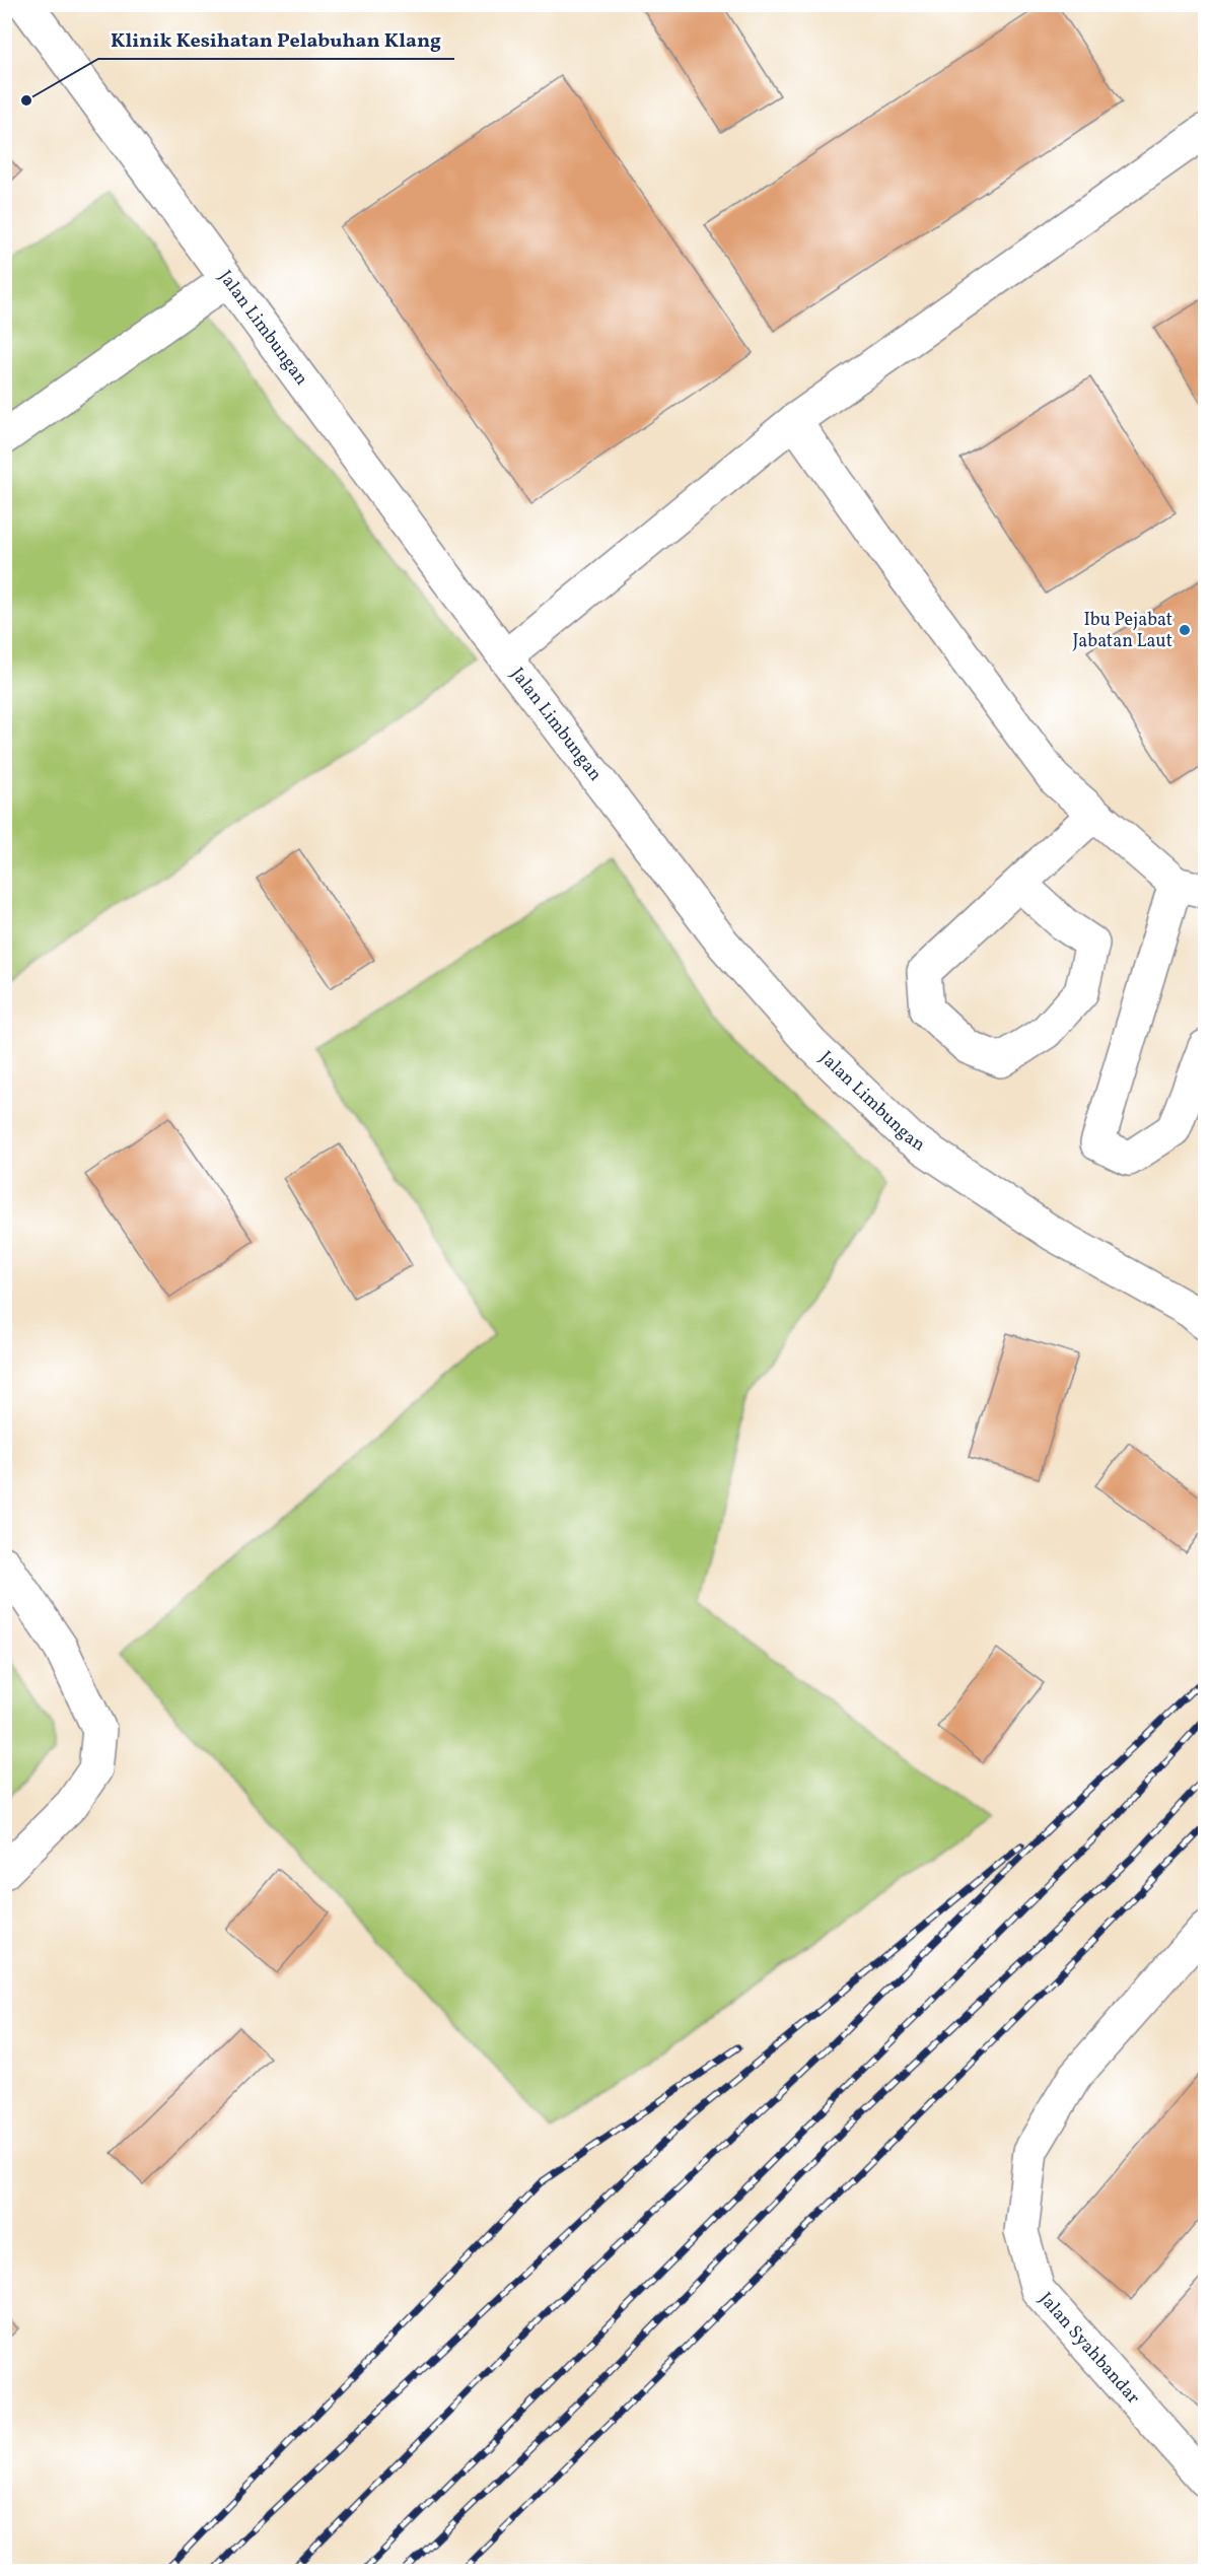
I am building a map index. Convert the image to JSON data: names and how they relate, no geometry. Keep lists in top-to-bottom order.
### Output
{
  "streets": {
    "street": ["Jalan Limbungan", "Jalan Syahbandar"]
  },
  "places": ["Klinik Kesihatan Pelabuhan Klang", "Ibu Pejabat Jabatan Laut"]
}
